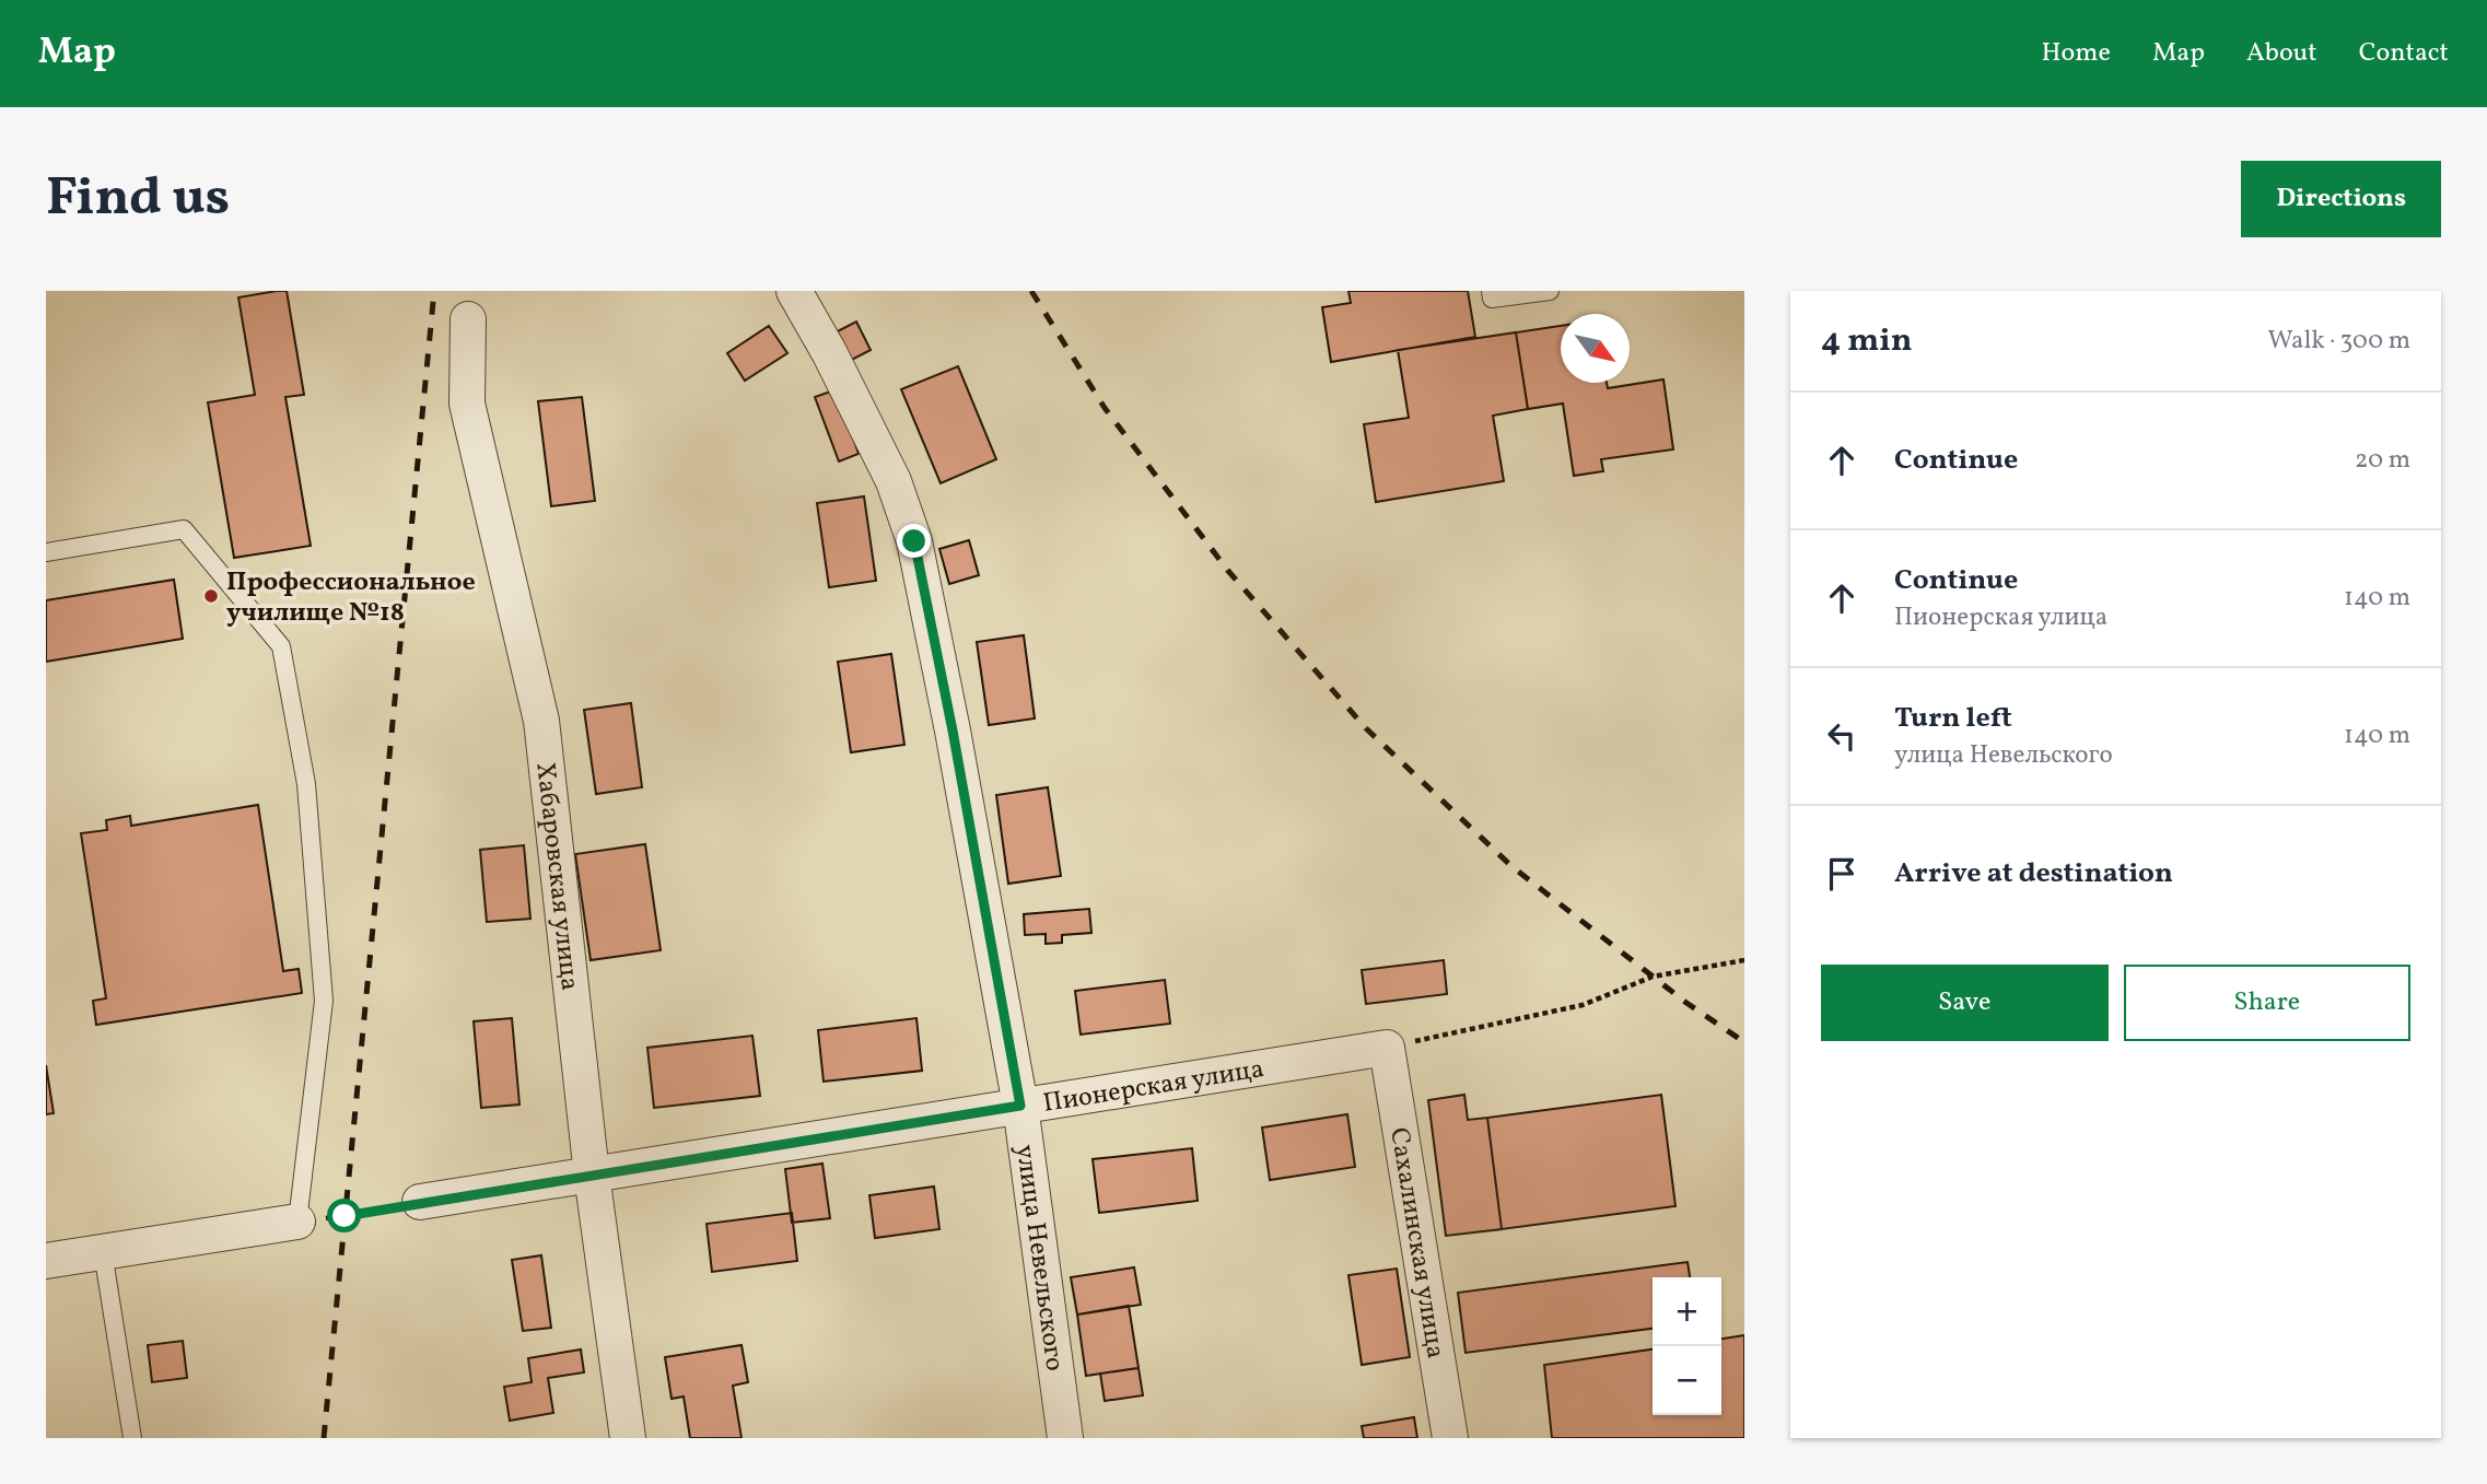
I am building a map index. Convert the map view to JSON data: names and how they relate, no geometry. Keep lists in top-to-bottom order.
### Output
{
  "streets": {
    "street": [
      "Хабаровская улица",
      "Пионерская улица",
      "Сахалинская улица",
      "улица Невельского"
    ]
  },
  "crossings": [
    ["Хабаровская улица", "Пионерская улица"],
    ["Пионерская улица", "Сахалинская улица"],
    ["Пионерская улица", "улица Невельского"]
  ],
  "places": ["Профессиональное училище №18"],
  "north": "bottom right",
  "page": {
    "header": "Map",
    "nav": [
      "Home",
      "Map",
      "About",
      "Contact"
    ],
    "buttons": [
      "Directions",
      ["Save", "Share"]
    ],
    "title": "Find us",
    "heading": ["4 min", "Walk · 300 m"],
    "list": [
      ["Continue", "20 m"],
      ["Continue", "Пионерская улица", "140 m"],
      ["Turn left", "улица Невельского", "140 m"],
      "Arrive at destination"
    ],
    "map_buttons": ["+", "−"]
  }
}
